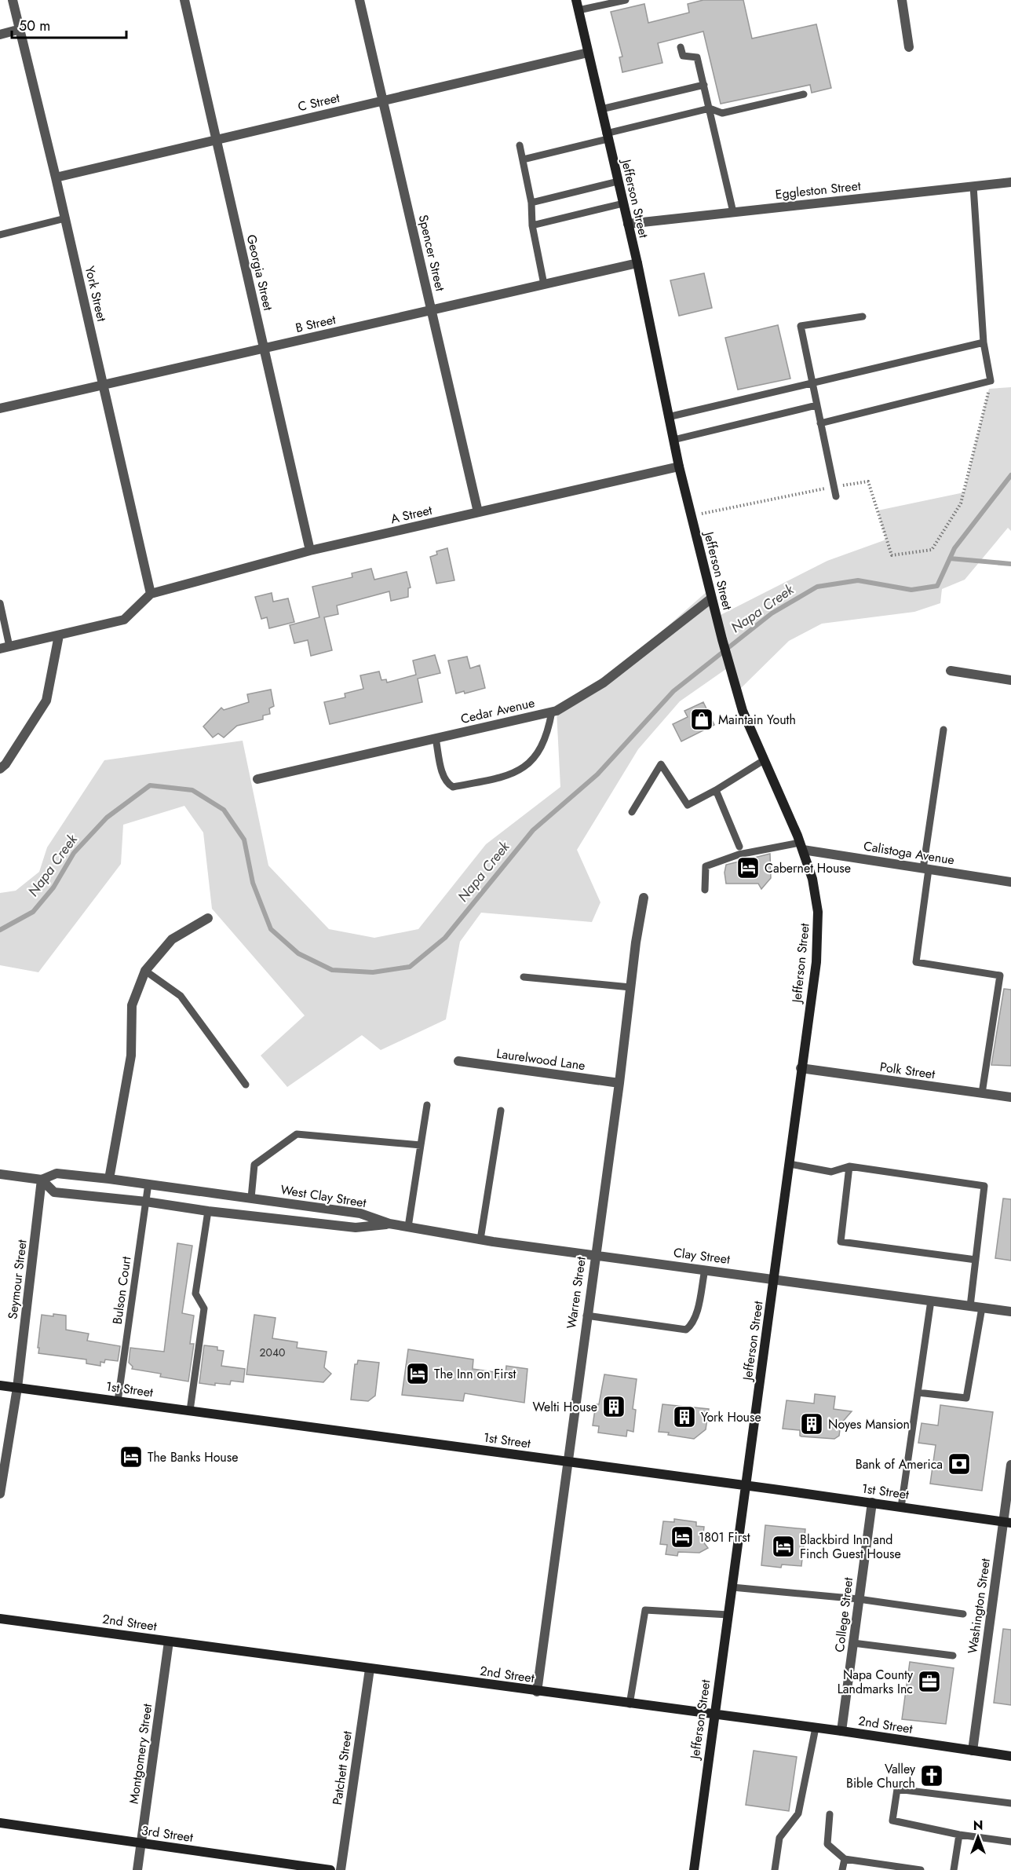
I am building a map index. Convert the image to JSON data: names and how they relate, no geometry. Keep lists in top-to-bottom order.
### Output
{
  "streets": {
    "main road": [
      "Jefferson Street",
      "1st Street",
      "2nd Street",
      "3rd Street"
    ],
    "street": [
      "C Street",
      "Eggleston Street",
      "Spencer Street",
      "Georgia Street",
      "York Street",
      "B Street",
      "A Street",
      "Cedar Avenue",
      "Calistoga Avenue",
      "Laurelwood Lane",
      "Polk Street",
      "West Clay Street",
      "Clay Street",
      "Seymour Street",
      "Warren Street",
      "Washington Street",
      "College Street",
      "Montgomery Street",
      "Patchett Street"
    ],
    "lane": ["Bulson Court"]
  },
  "crossings": [
    ["C Street", "Jefferson Street"],
    ["C Street", "Spencer Street"],
    ["C Street", "Georgia Street"],
    ["C Street", "York Street"],
    ["Eggleston Street", "Jefferson Street"],
    ["Jefferson Street", "B Street"],
    ["Jefferson Street", "A Street"],
    ["Jefferson Street", "Cedar Avenue"],
    ["Jefferson Street", "Calistoga Avenue"],
    ["Jefferson Street", "Polk Street"],
    ["Jefferson Street", "Clay Street"],
    ["Jefferson Street", "1st Street"],
    ["Jefferson Street", "2nd Street"],
    ["Spencer Street", "B Street"],
    ["Spencer Street", "A Street"],
    ["Georgia Street", "B Street"],
    ["Georgia Street", "A Street"],
    ["York Street", "B Street"],
    ["York Street", "A Street"],
    ["Laurelwood Lane", "Warren Street"],
    ["West Clay Street", "Clay Street"],
    ["West Clay Street", "Seymour Street"],
    ["West Clay Street", "Bulson Court"],
    ["Clay Street", "Warren Street"],
    ["Seymour Street", "1st Street"],
    ["Bulson Court", "1st Street"],
    ["Warren Street", "1st Street"],
    ["Warren Street", "2nd Street"],
    ["1st Street", "Washington Street"],
    ["1st Street", "College Street"],
    ["Washington Street", "2nd Street"],
    ["College Street", "2nd Street"],
    ["2nd Street", "Montgomery Street"],
    ["2nd Street", "Patchett Street"],
    ["Montgomery Street", "3rd Street"]
  ],
  "water": ["Napa Creek"],
  "places": {
    "shop": ["Maintain Youth"],
    "hotel": [
      "Cabernet House",
      "The Inn on First",
      "The Banks House",
      "1801 First",
      "Blackbird Inn and Finch Guest House"
    ],
    "building": ["Welti House", "York House", "Noyes Mansion"],
    "bank": ["Bank of America"],
    "office": ["Napa County Landmarks Inc"],
    "church": ["Valley Bible Church"]
  },
  "house_numbers": ["2040"],
  "scale_bar": "50 m",
  "north": "top"
}
